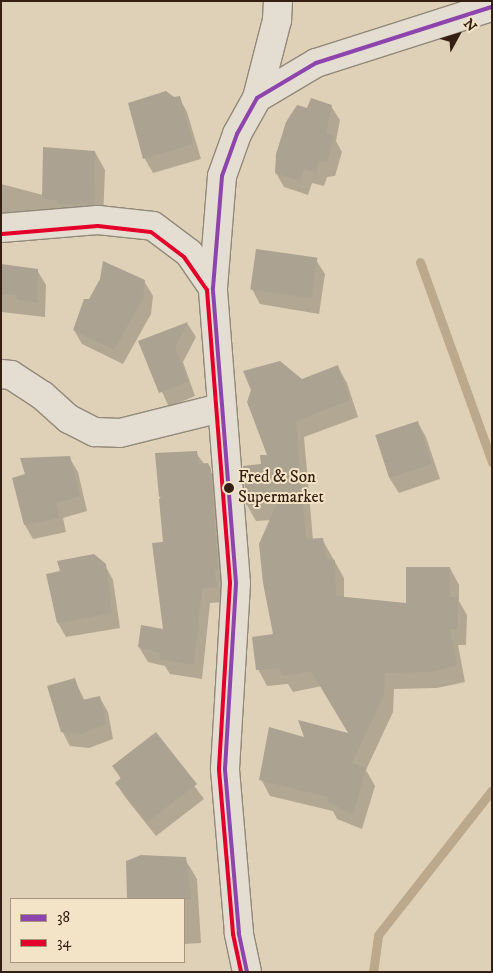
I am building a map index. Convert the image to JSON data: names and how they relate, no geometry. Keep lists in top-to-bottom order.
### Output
{
  "places": ["Fred & Son Supermarket"],
  "lines": ["transit line 38", "transit line 34"],
  "legend": ["38", "34"],
  "north": "top right"
}
